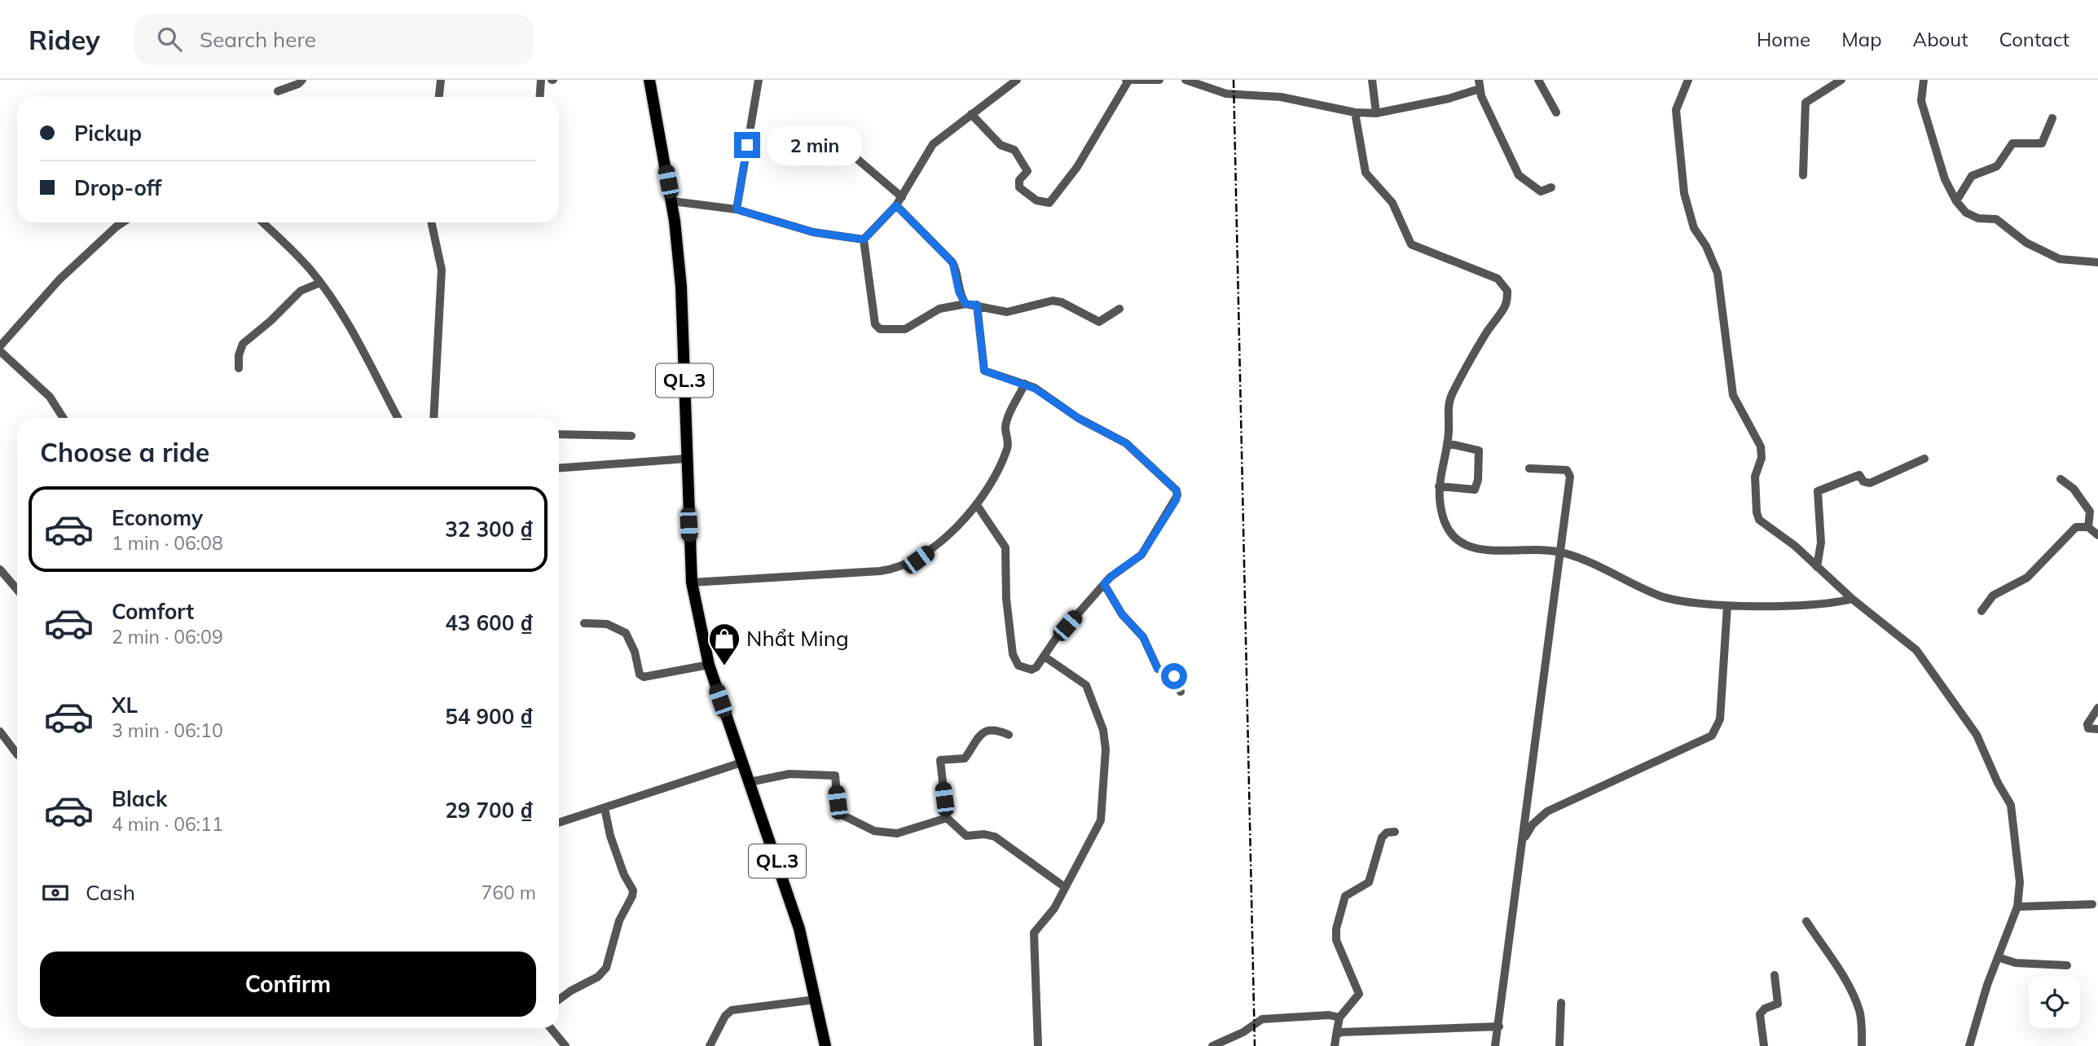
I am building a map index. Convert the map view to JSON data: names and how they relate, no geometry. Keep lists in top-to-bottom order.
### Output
{
  "streets": {
    "highway": ["QL.3"]
  },
  "places": {
    "shop": ["Nhẩt Ming"]
  },
  "page": {
    "header": "Ridey",
    "search": "Search here",
    "nav": [
      "Home",
      "Map",
      "About",
      "Contact"
    ],
    "banner": ["Pickup", "Drop-off"],
    "bubble": "2 min",
    "heading": "Choose a ride",
    "list": [
      {
        "name": "Economy",
        "note": "1 min · 06:08",
        "value": "32 300 ₫"
      },
      {
        "name": "Comfort",
        "note": "2 min · 06:09",
        "value": "43 600 ₫"
      },
      {
        "name": "XL",
        "note": "3 min · 06:10",
        "value": "54 900 ₫"
      },
      {
        "name": "Black",
        "note": "4 min · 06:11",
        "value": "29 700 ₫"
      }
    ],
    "pay": ["Cash", "760 m"],
    "buttons": "Confirm"
  }
}
